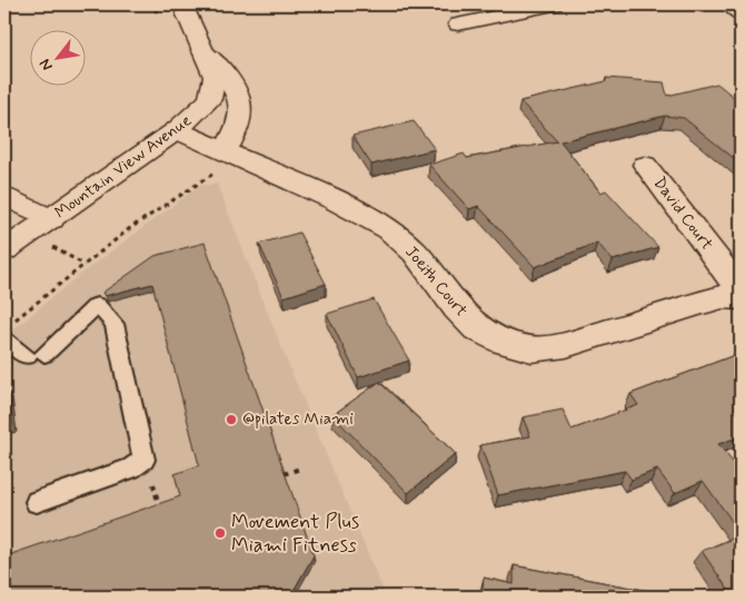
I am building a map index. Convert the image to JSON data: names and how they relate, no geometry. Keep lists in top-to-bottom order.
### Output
{
  "streets": {
    "street": ["Mountain View Avenue", "David Court", "Joeith Court"]
  },
  "crossings": [
    ["Mountain View Avenue", "Joeith Court"]
  ],
  "places": ["@pilates Miami", "Movement Plus Miami Fitness"],
  "north": "bottom left"
}
